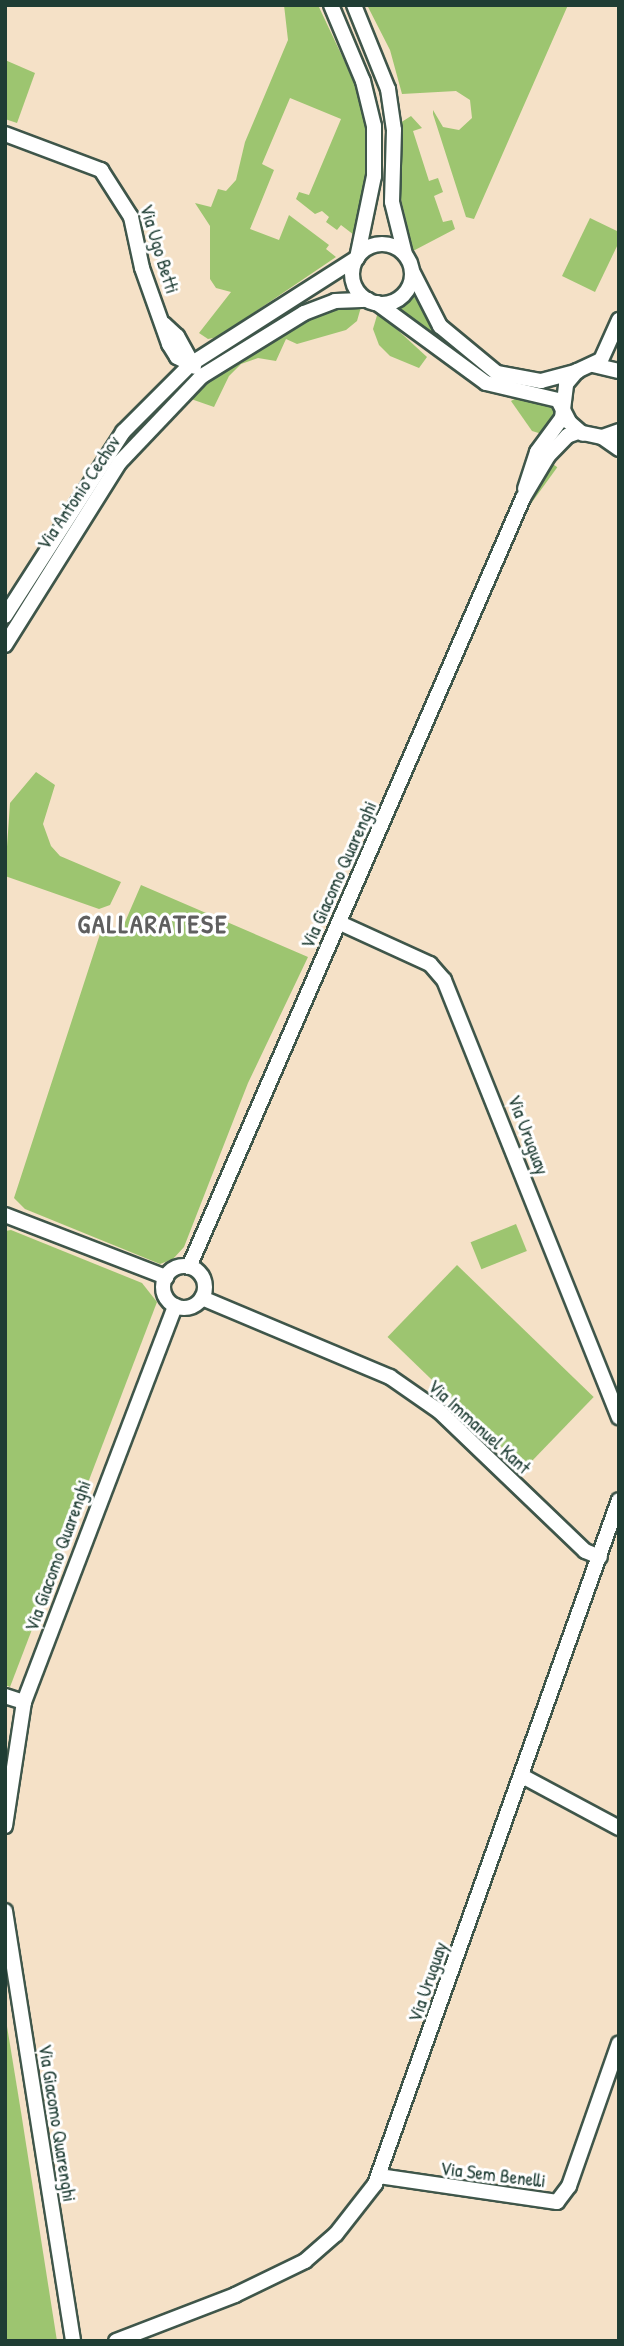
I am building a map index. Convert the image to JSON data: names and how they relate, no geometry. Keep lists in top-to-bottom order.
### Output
{
  "streets": {
    "street": [
      "Via Ugo Betti",
      "Via Antonio Cechov",
      "Via Giacomo Quarenghi",
      "Via Uruguay",
      "Via Immanuel Kant",
      "Via Sem Benelli"
    ]
  },
  "crossings": [
    ["Via Ugo Betti", "Via Antonio Cechov"],
    ["Via Giacomo Quarenghi", "Via Uruguay"],
    ["Via Giacomo Quarenghi", "Via Immanuel Kant"],
    ["Via Uruguay", "Via Immanuel Kant"],
    ["Via Uruguay", "Via Sem Benelli"]
  ],
  "districts": ["GALLARATESE"]
}
